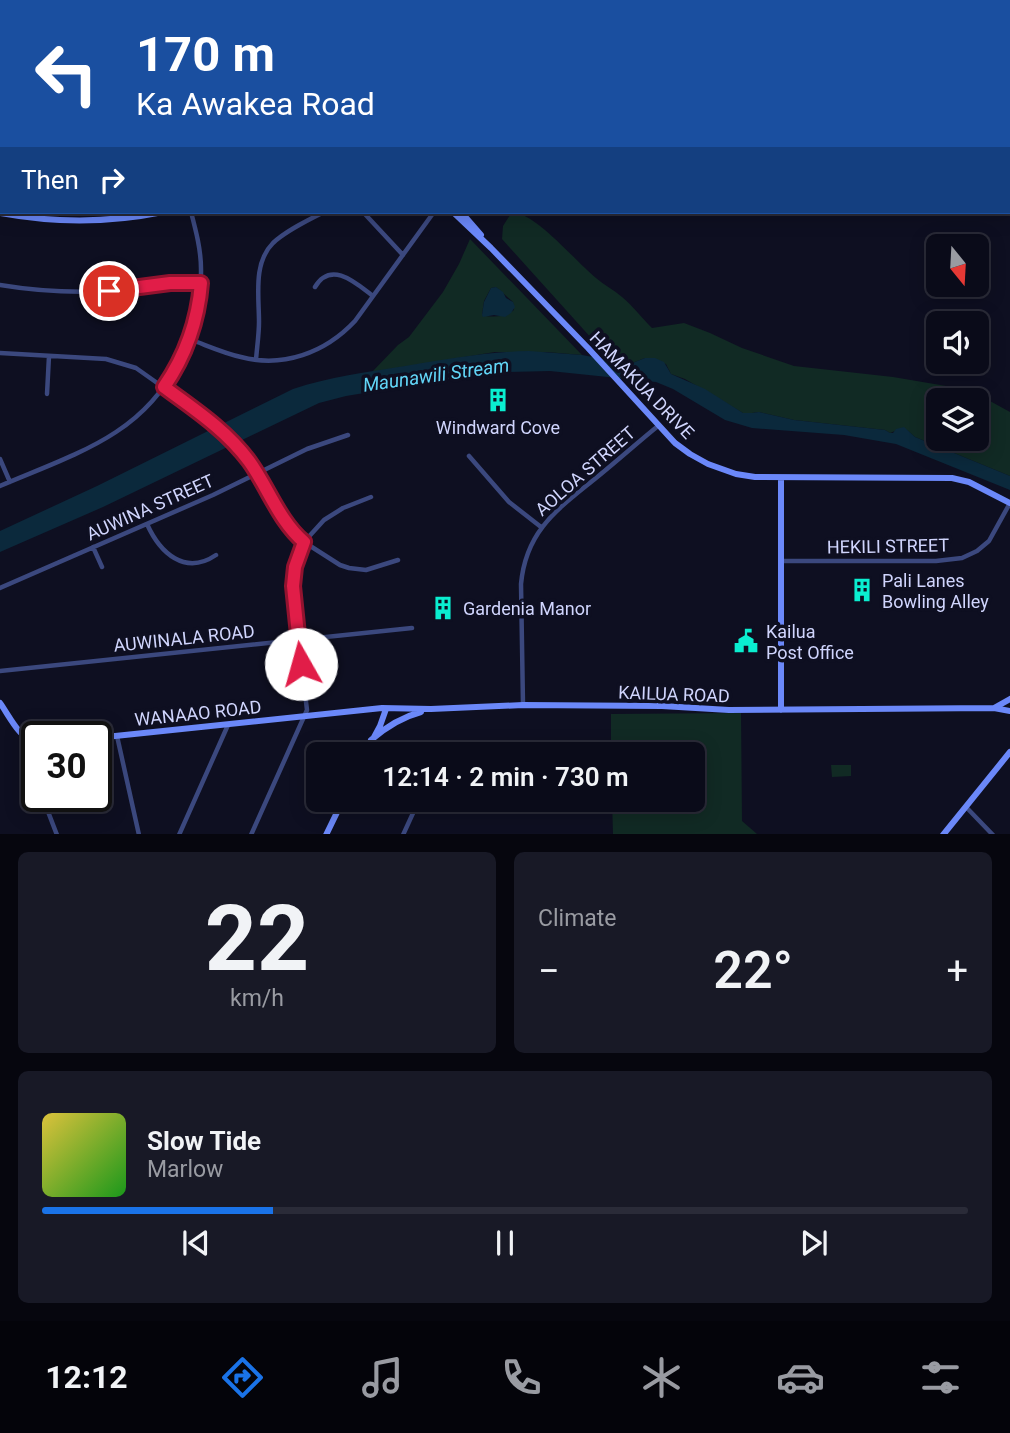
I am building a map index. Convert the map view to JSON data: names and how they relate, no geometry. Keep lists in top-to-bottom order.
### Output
{
  "streets": {
    "street": [
      "HAMAKUA DRIVE",
      "AOLOA STREET",
      "AUWINA STREET",
      "HEKILI STREET",
      "AUWINALA ROAD",
      "KAILUA ROAD",
      "WANAAO ROAD"
    ]
  },
  "crossings": [
    ["HAMAKUA DRIVE", "AOLOA STREET"],
    ["HAMAKUA DRIVE", "HEKILI STREET"],
    ["AOLOA STREET", "KAILUA ROAD"],
    ["KAILUA ROAD", "WANAAO ROAD"]
  ],
  "water": ["Maunawili Stream"],
  "places": {
    "building": ["Windward Cove", "Pali Lanes Bowling Alley", "Gardenia Manor"],
    "public building": ["Kailua Post Office"]
  },
  "north": "bottom",
  "page": {
    "turn": ["170 m", "Ka Awakea Road"],
    "then": "Then",
    "limit": "30",
    "trip": "12:14 · 2 min · 730 m",
    "tile": [
      ["22", "km/h"],
      "Climate"
    ],
    "heat": ["−", "22°", "+"],
    "song": ["Slow Tide", "Marlow"],
    "tabs": "12:12"
  }
}
